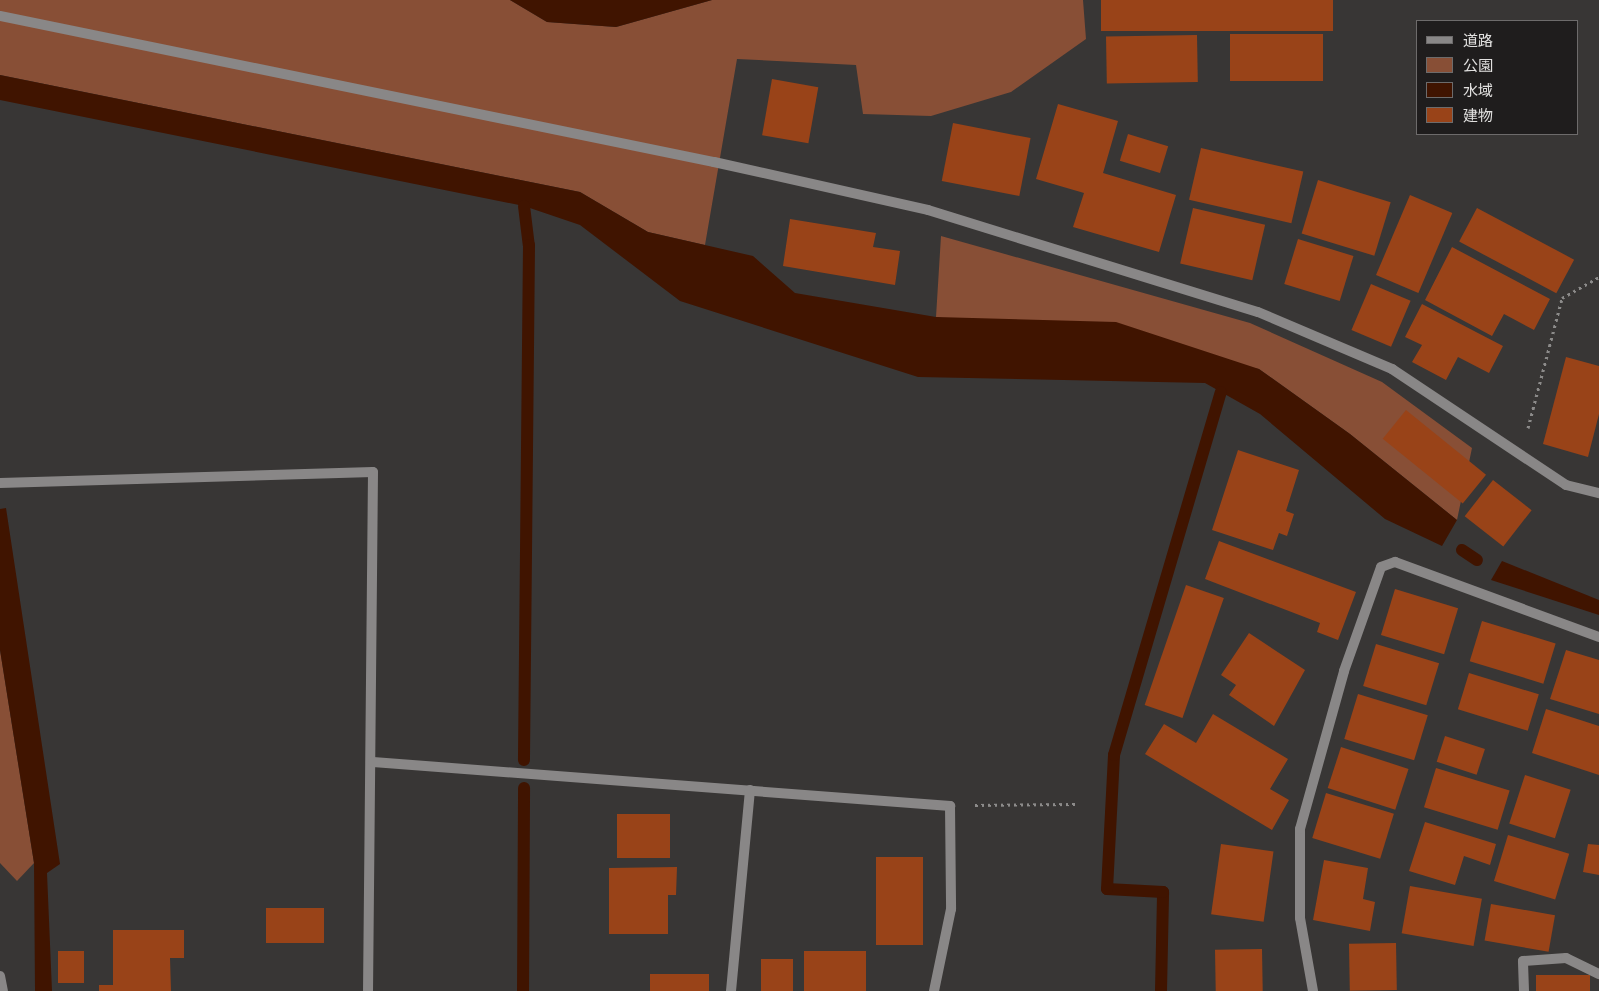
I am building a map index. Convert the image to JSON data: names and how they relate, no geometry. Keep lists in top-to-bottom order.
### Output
{
  "legend": [
    "道路",
    "公園",
    "水域",
    "建物"
  ]
}
